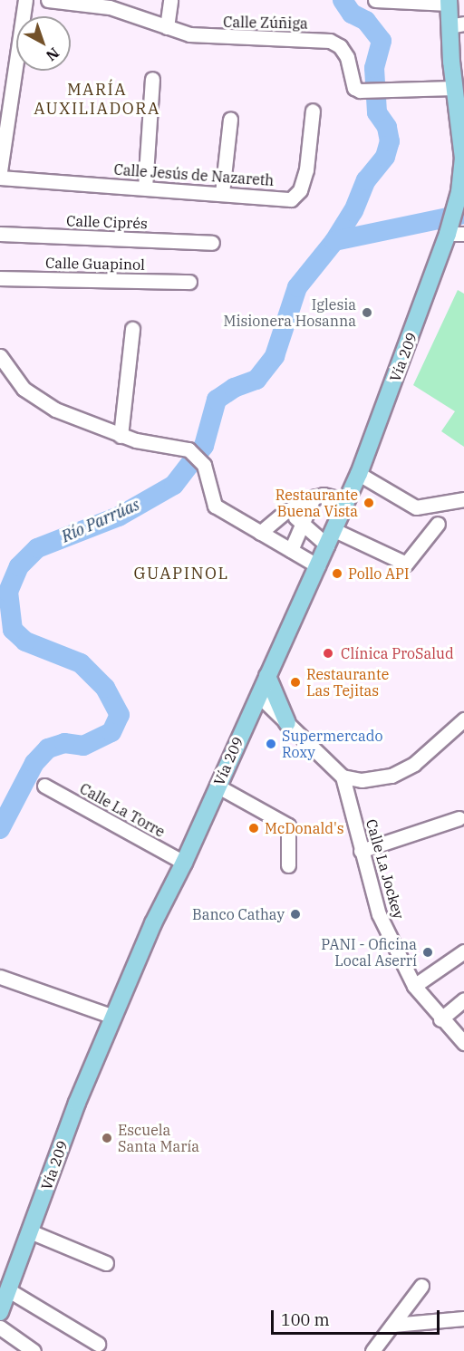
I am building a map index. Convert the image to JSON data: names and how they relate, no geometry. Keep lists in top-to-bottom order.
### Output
{
  "streets": {
    "main road": ["Vía 209"],
    "street": [
      "Calle Zúñiga",
      "Calle Jesús de Nazareth",
      "Calle Ciprés",
      "Calle Guapinol",
      "Calle La Torre",
      "Calle La Jockey"
    ]
  },
  "crossings": [
    ["Calle Zúñiga", "Vía 209"],
    ["Vía 209", "Calle La Torre"]
  ],
  "districts": ["MARÍA AUXILIADORA", "GUAPINOL"],
  "water": ["Río Parrúas"],
  "places": [
    "Iglesia Misionera Hosanna",
    "Restaurante Buena Vista",
    "Pollo API",
    "Clínica ProSalud",
    "Restaurante Las Tejitas",
    "Supermercado Roxy",
    "McDonald's",
    "Banco Cathay",
    "PANI - Oficina Local Aserrí",
    "Escuela Santa María"
  ],
  "scale_bar": "100 m",
  "north": "bottom right"
}
